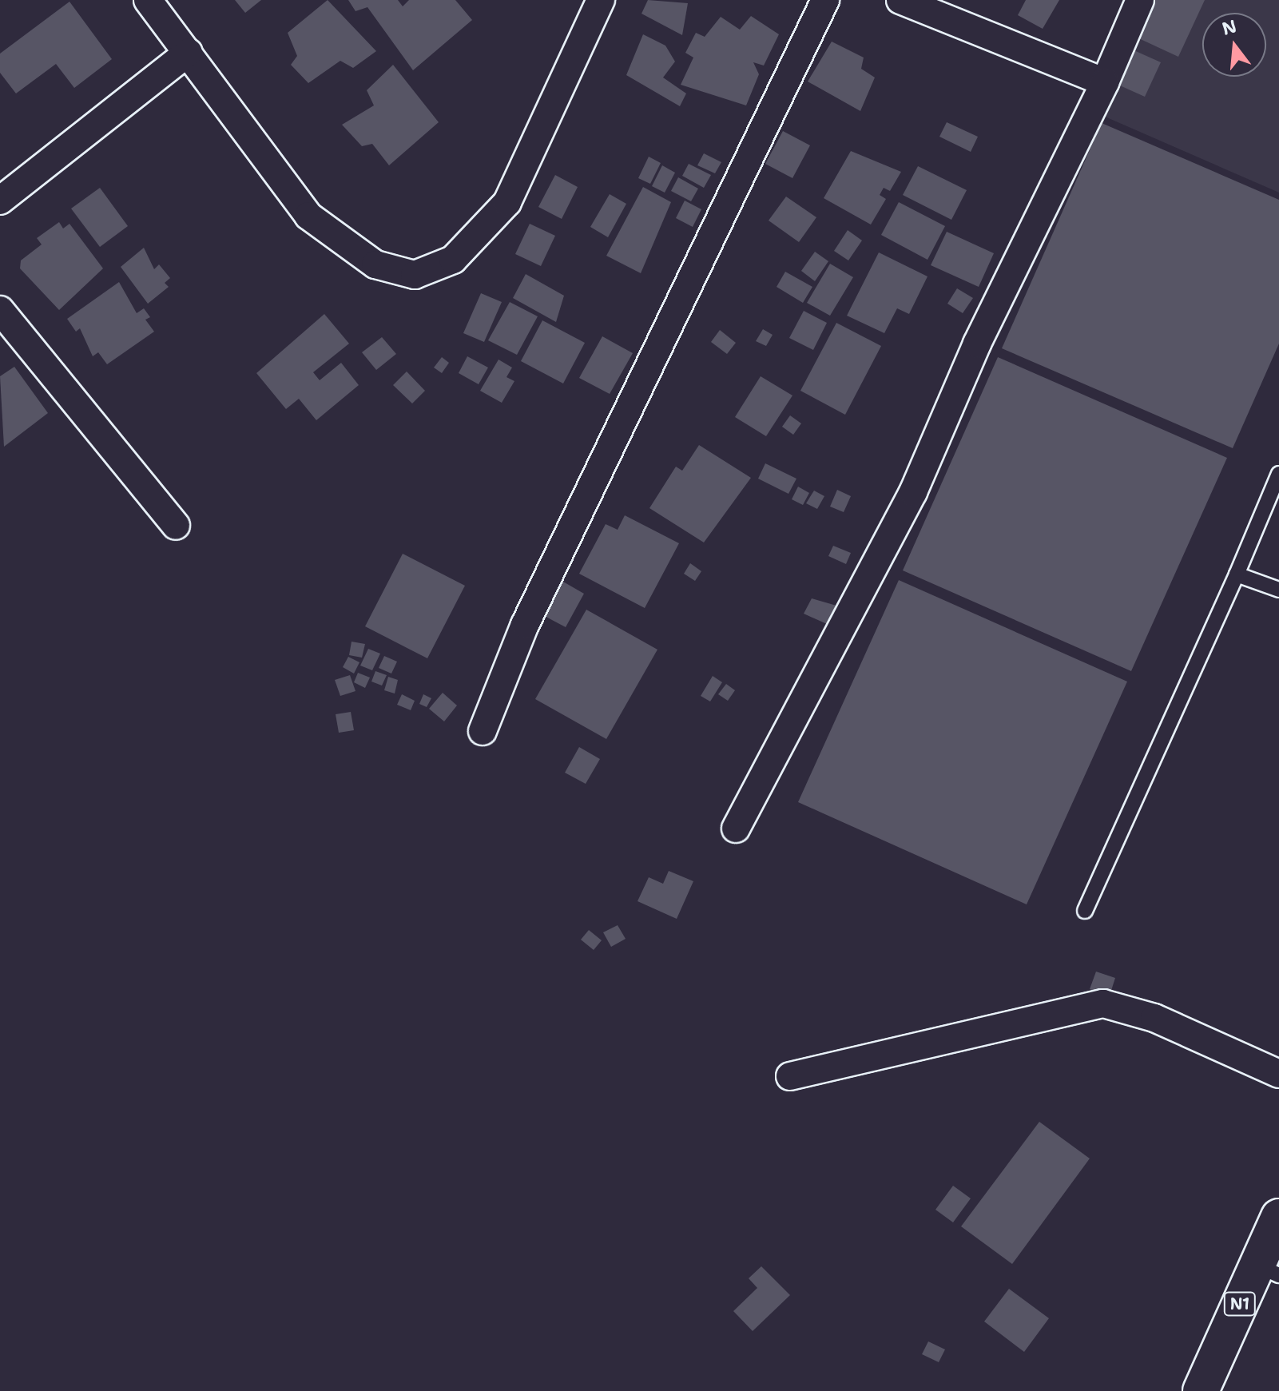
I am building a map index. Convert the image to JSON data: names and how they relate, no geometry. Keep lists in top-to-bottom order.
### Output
{
  "streets": {
    "highway": ["N1"]
  },
  "north": "top"
}
